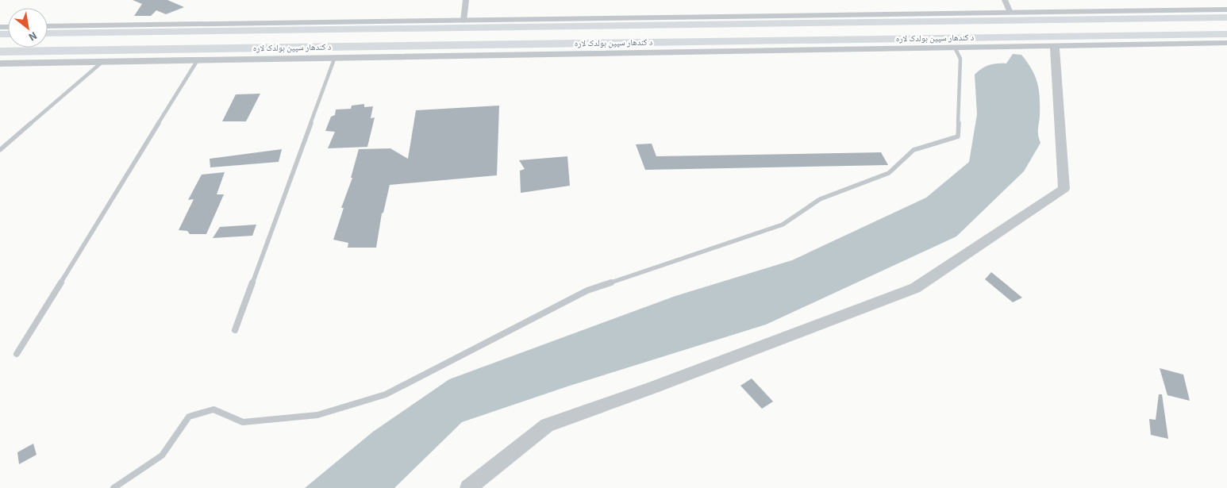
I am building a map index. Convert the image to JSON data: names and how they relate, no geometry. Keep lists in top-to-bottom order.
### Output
{
  "streets": {
    "highway": ["د کندهار سپین بولدک لاره"]
  },
  "north": "bottom right"
}
